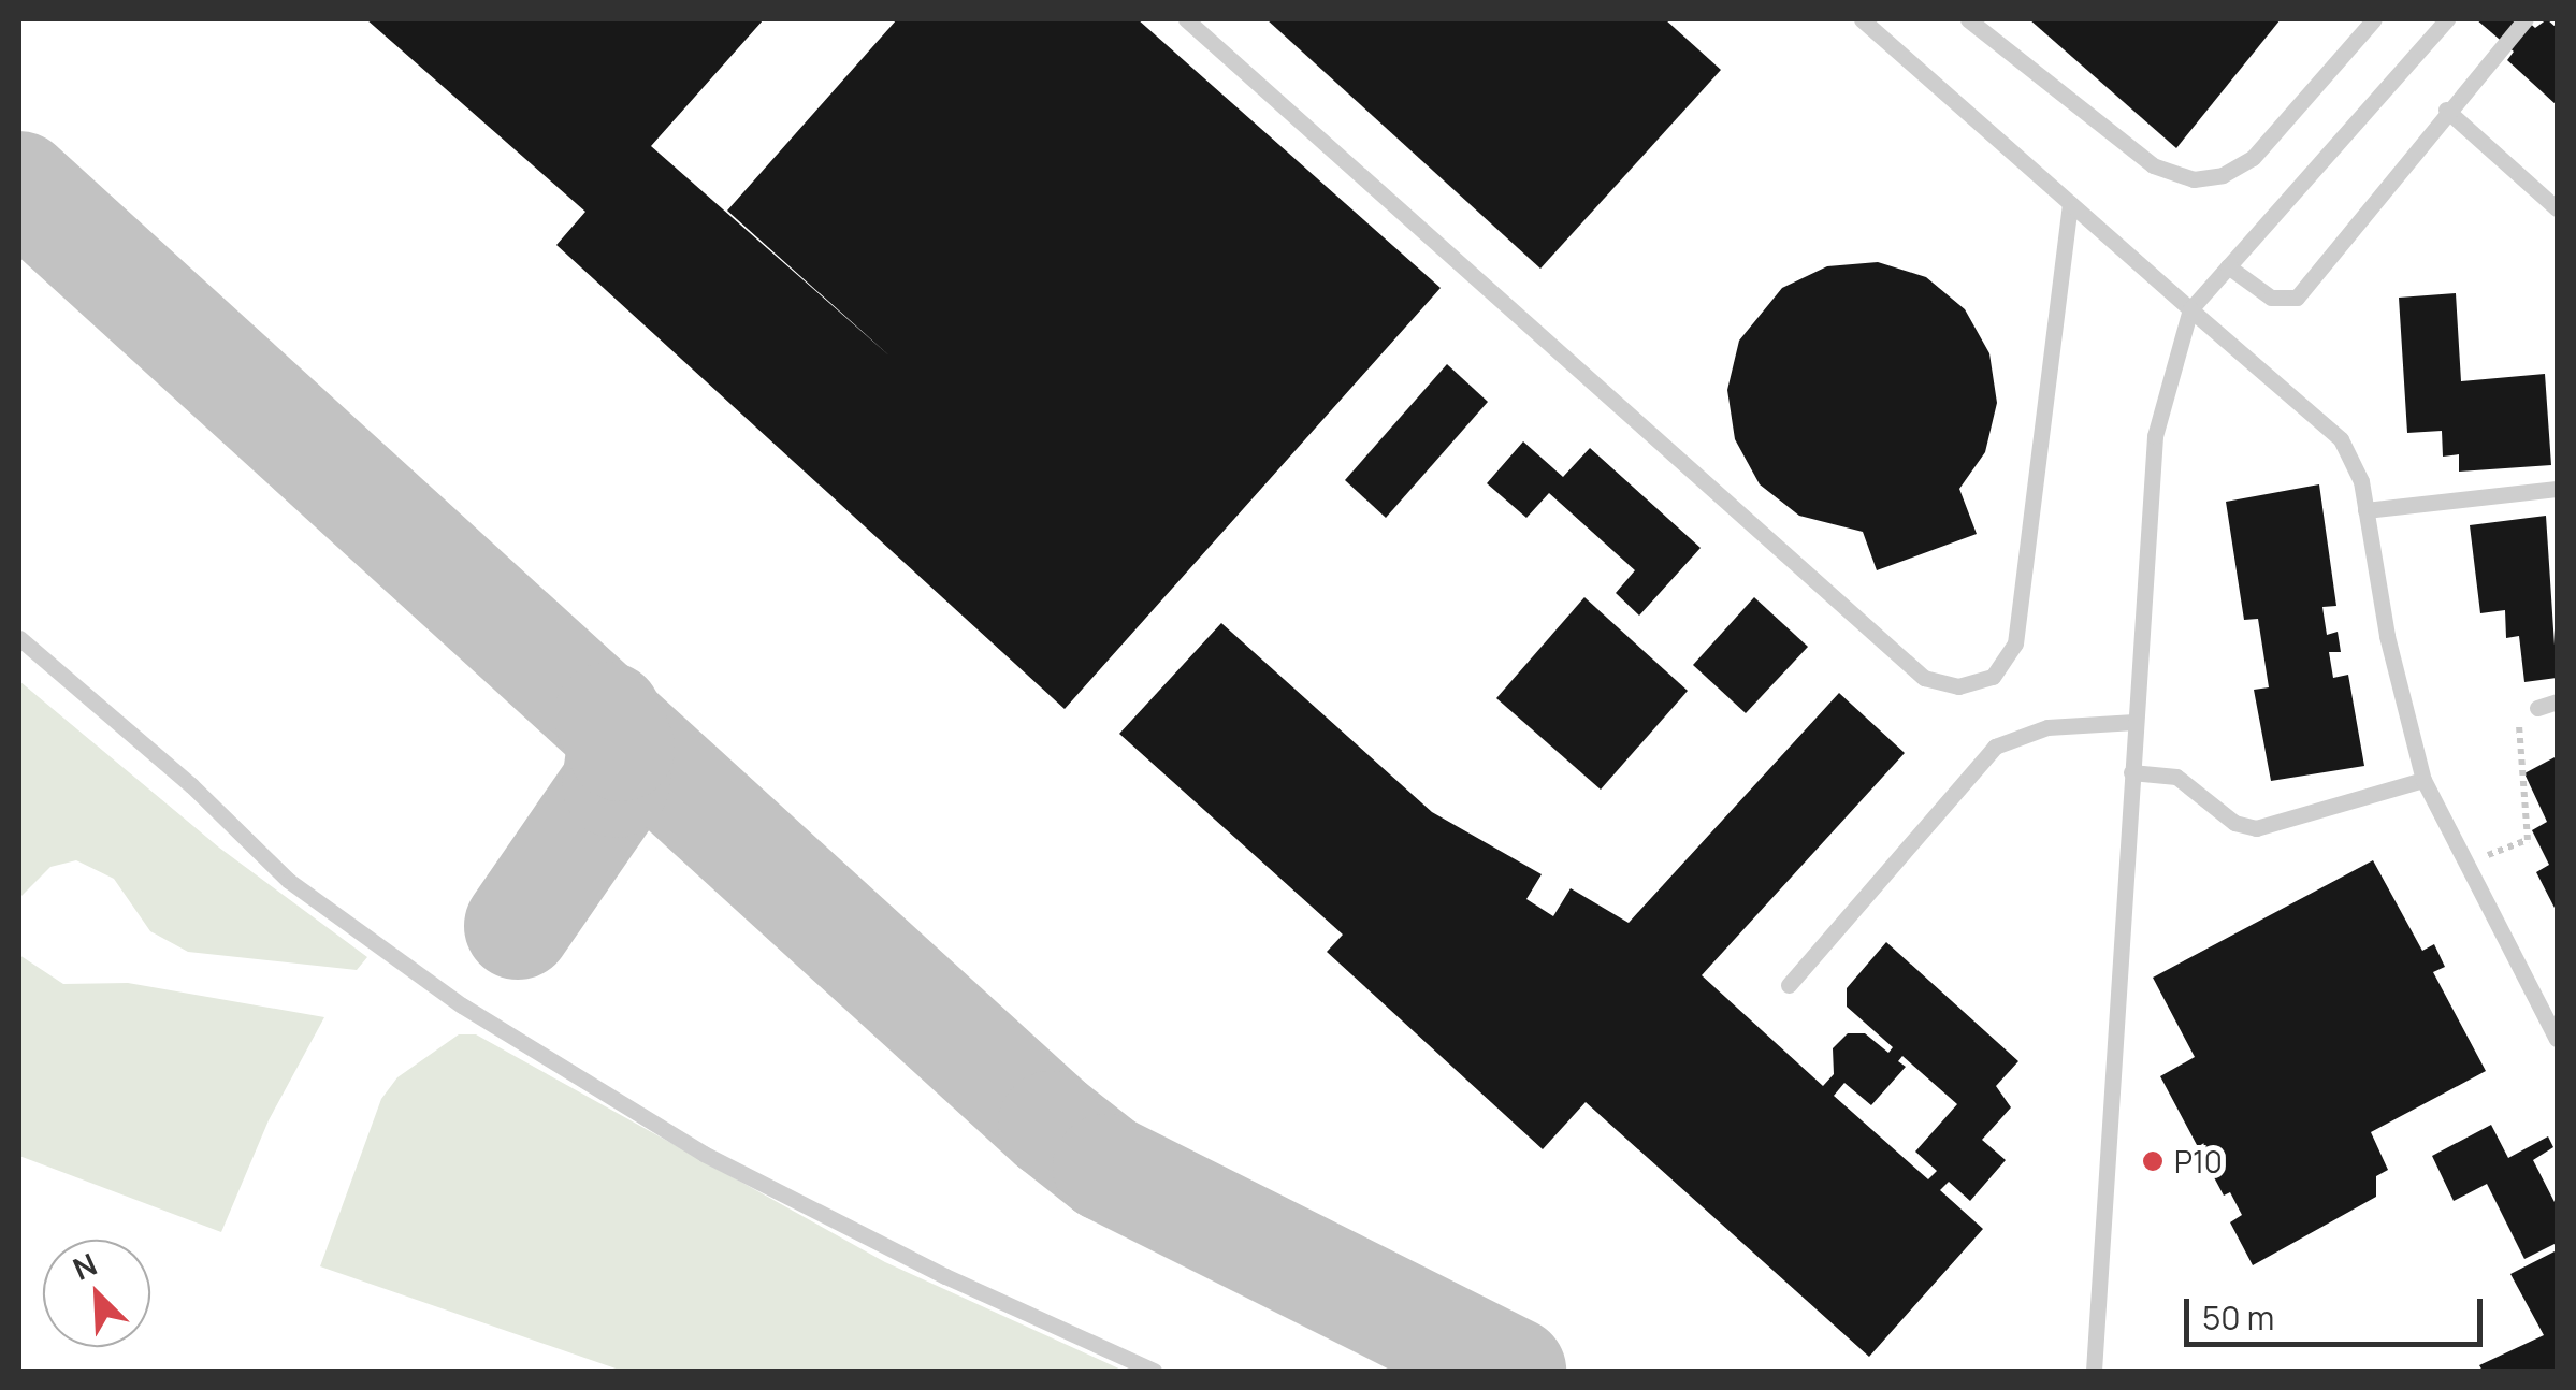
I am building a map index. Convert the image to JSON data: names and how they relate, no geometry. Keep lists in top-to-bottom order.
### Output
{
  "places": ["P10"],
  "scale_bar": "50 m",
  "north": "top left"
}
